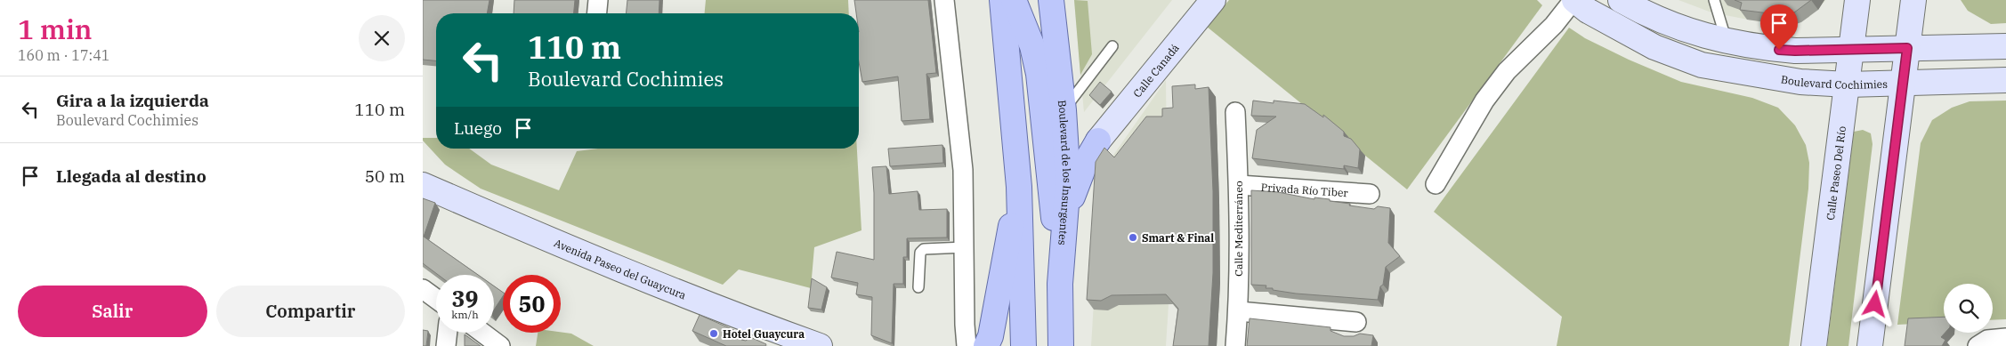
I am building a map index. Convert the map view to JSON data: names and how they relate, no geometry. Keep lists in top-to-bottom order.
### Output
{
  "streets": {
    "main road": [
      "Calle Canadá",
      "Boulevard Cochimies",
      "Boulevard de los Insurgentes",
      "Calle Paseo Del Río",
      "Avenida Paseo del Guaycura"
    ],
    "street": ["Privada Río Tiber", "Calle Mediterráneo"]
  },
  "crossings": [
    ["Calle Canadá", "Boulevard de los Insurgentes"],
    ["Boulevard Cochimies", "Calle Paseo Del Río"],
    ["Privada Río Tiber", "Calle Mediterráneo"]
  ],
  "places": ["Smart & Final", "Hotel Guaycura"],
  "page": {
    "heading": ["1 min", "160 m · 17:41"],
    "turn": ["110 m", "Boulevard Cochimies"],
    "list": [
      {
        "name": "Gira a la izquierda",
        "note": "Boulevard Cochimies",
        "value": "110 m"
      },
      {
        "name": "Llegada al destino",
        "value": "50 m"
      }
    ],
    "then": "Luego",
    "speed": "39 km/h",
    "limit": "50",
    "buttons": ["Salir", "Compartir"]
  }
}
